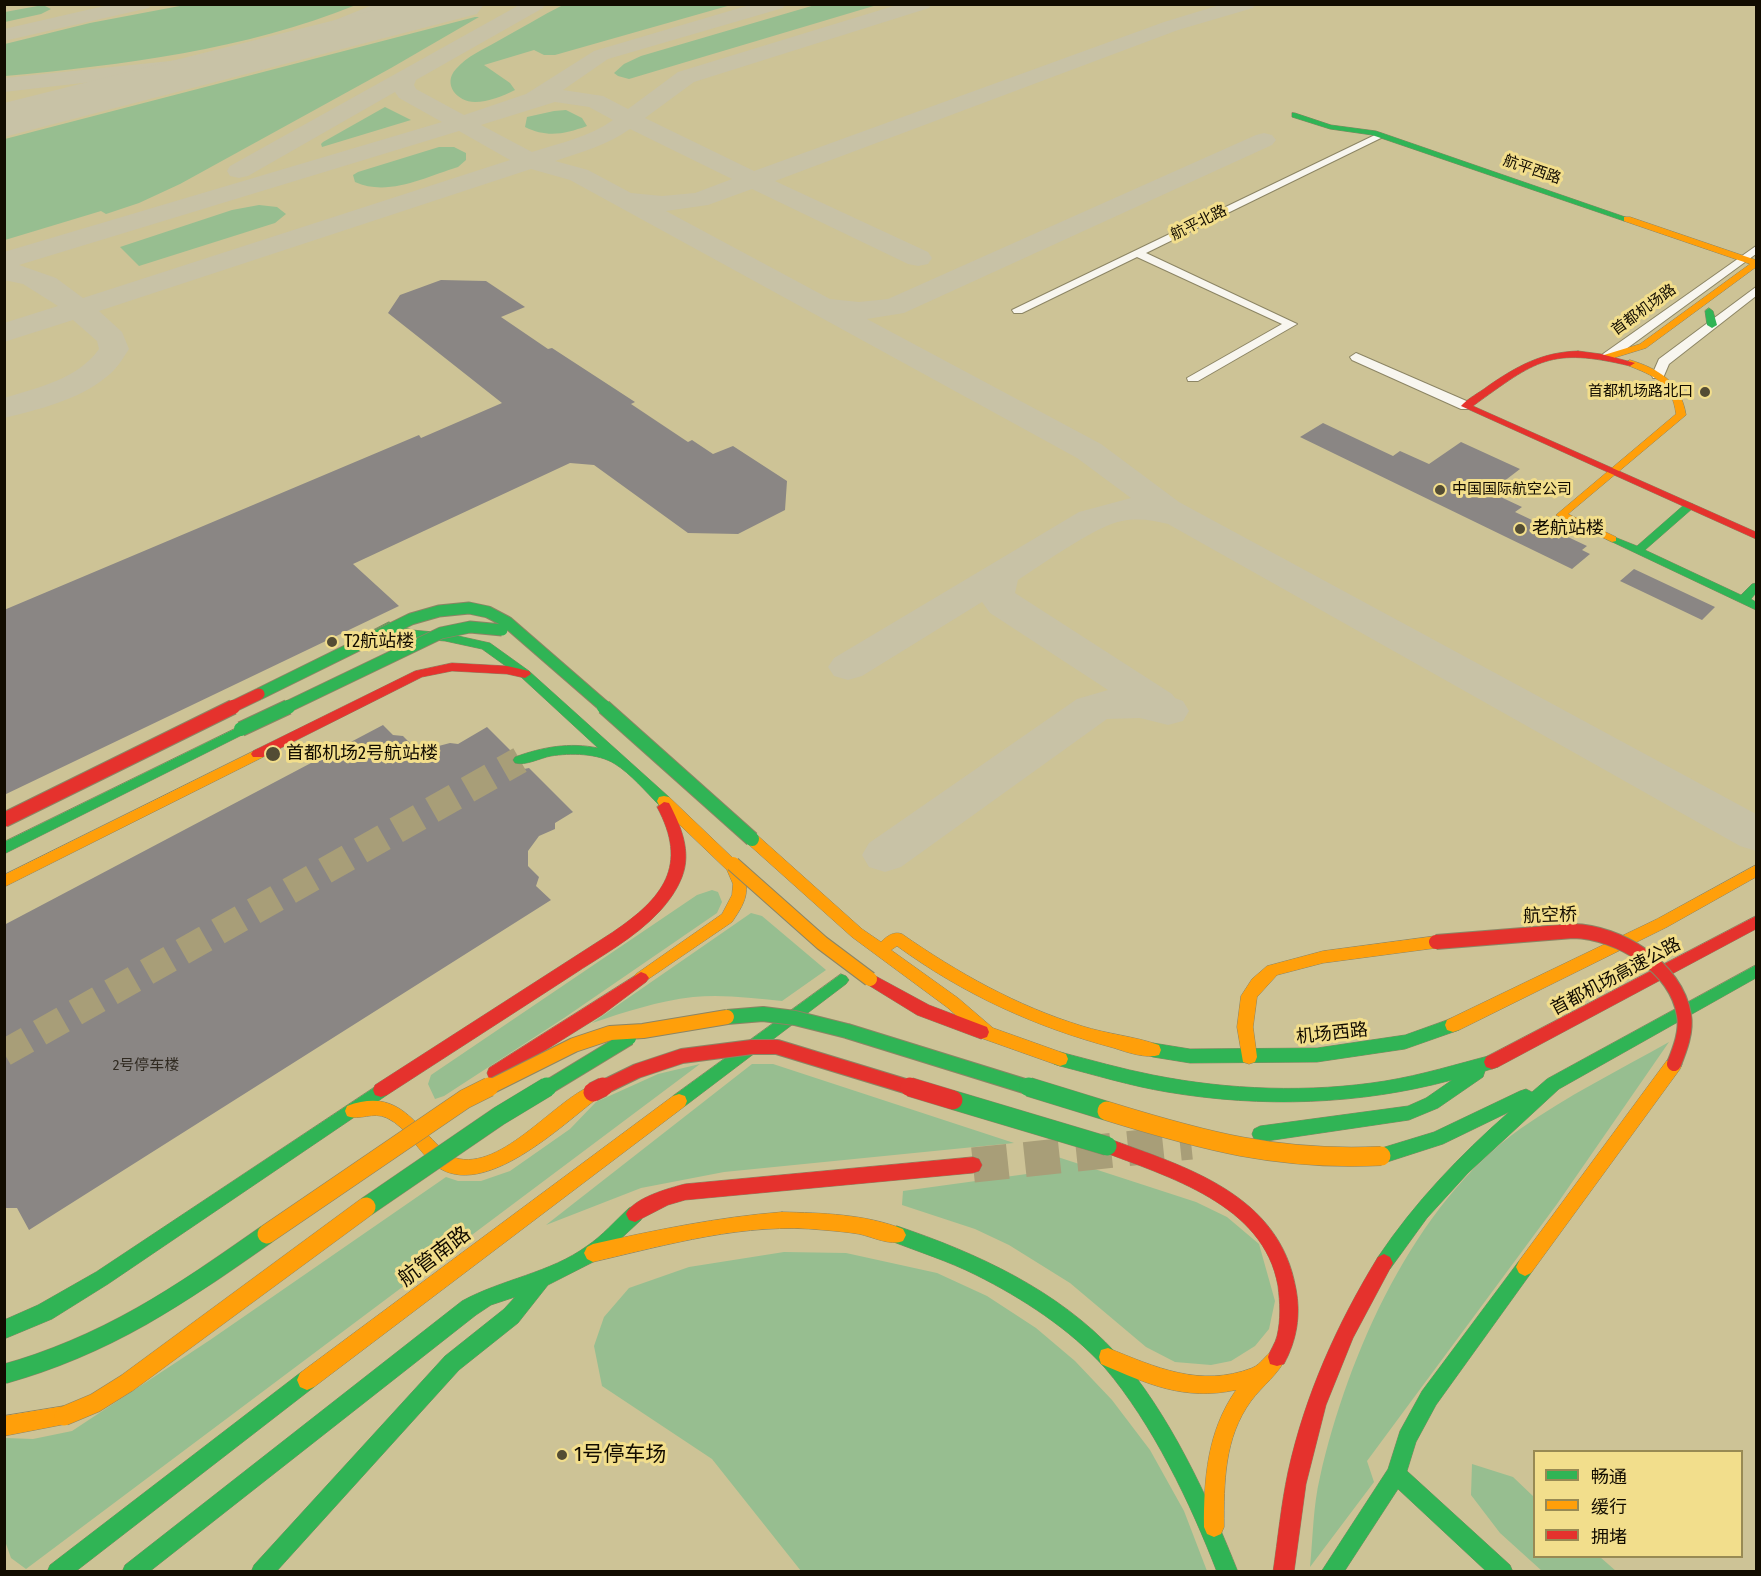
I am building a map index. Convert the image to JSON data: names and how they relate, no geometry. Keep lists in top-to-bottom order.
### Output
{
  "streets": {
    "main road": [
      "航平西路",
      "首都机场路",
      "航空桥",
      "首都机场高速公路",
      "机场西路",
      "航管南路"
    ],
    "street": ["航平北路"]
  },
  "crossings": [
    ["航平西路", "航平北路"],
    ["航平西路", "首都机场路"],
    ["航空桥", "机场西路"]
  ],
  "places": [
    "首都机场路北口",
    "中国国际航空公司",
    "老航站楼",
    "T2航站楼",
    "首都机场2号航站楼",
    "1号停车场"
  ],
  "house_numbers": ["2号停车楼"],
  "legend": ["畅通", "缓行", "拥堵"]
}
